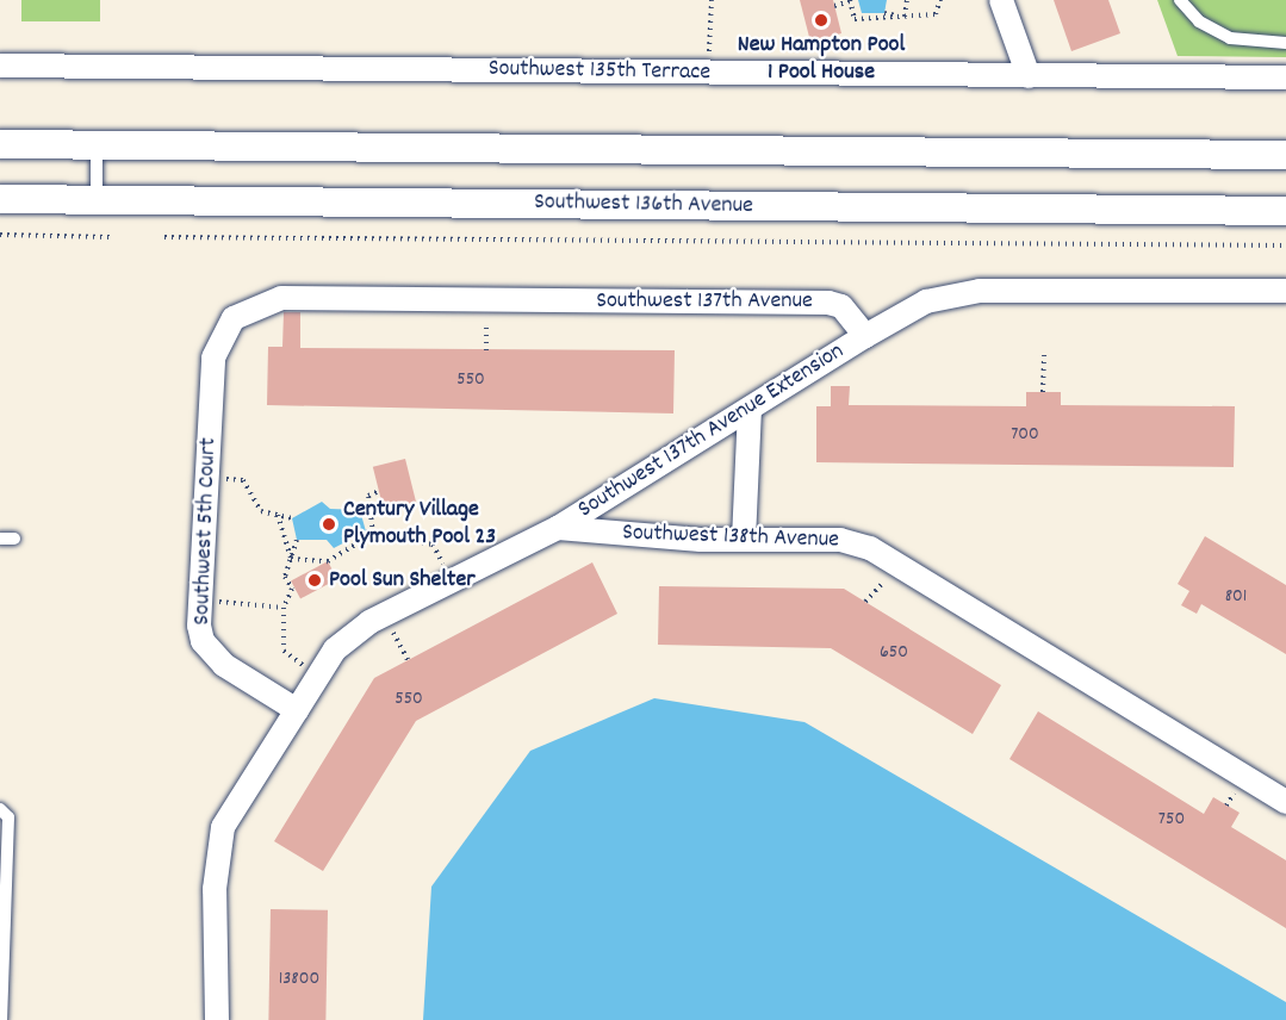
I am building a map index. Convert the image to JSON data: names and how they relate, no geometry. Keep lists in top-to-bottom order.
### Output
{
  "streets": {
    "street": [
      "Southwest 135th Terrace",
      "Southwest 136th Avenue",
      "Southwest 137th Avenue",
      "Southwest 137th Avenue Extension",
      "Southwest 5th Court",
      "Southwest 138th Avenue"
    ]
  },
  "crossings": [
    ["Southwest 137th Avenue", "Southwest 137th Avenue Extension"],
    ["Southwest 137th Avenue", "Southwest 5th Court"],
    ["Southwest 137th Avenue Extension", "Southwest 138th Avenue"],
    ["Southwest 5th Court", "Southwest 138th Avenue"]
  ],
  "places": ["New Hampton Pool 1 Pool House", "Century Village Plymouth Pool 23", "Pool Sun Shelter"],
  "house_numbers": [
    "550",
    "700",
    "801",
    "650",
    "550",
    "750",
    "13800"
  ]
}
